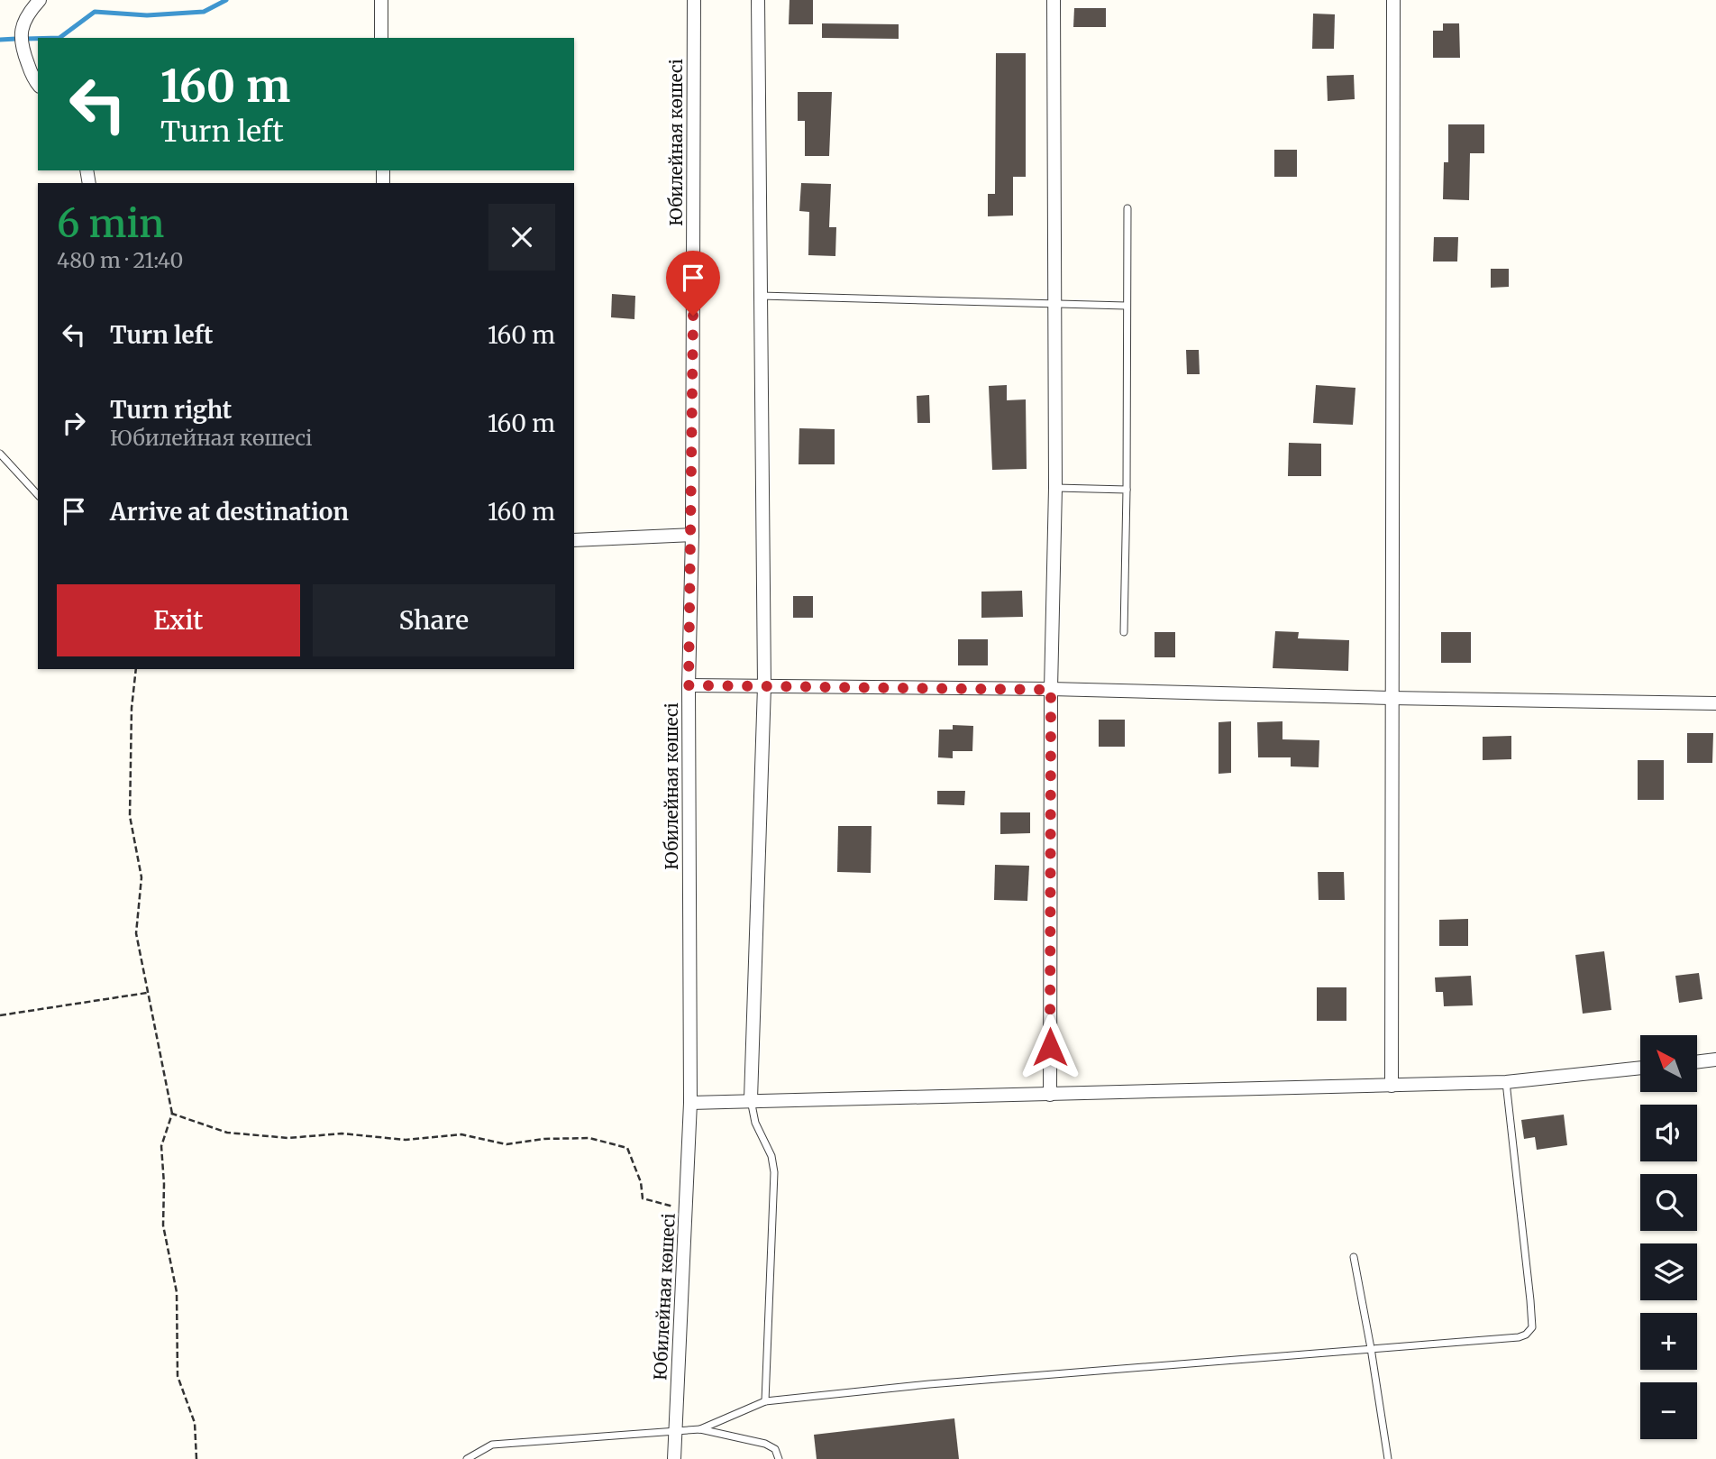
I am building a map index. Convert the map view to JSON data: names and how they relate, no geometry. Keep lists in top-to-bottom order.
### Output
{
  "streets": {
    "street": ["Юбилейная көшесі"]
  },
  "north": "top left",
  "page": {
    "turn": ["160 m", "Turn left"],
    "heading": ["6 min", "480 m · 21:40"],
    "list": [
      {
        "name": "Turn left",
        "value": "160 m"
      },
      {
        "name": "Turn right",
        "note": "Юбилейная көшесі",
        "value": "160 m"
      },
      {
        "name": "Arrive at destination",
        "value": "160 m"
      }
    ],
    "buttons": ["Exit", "Share"],
    "map_buttons": ["+", "−"]
  }
}
